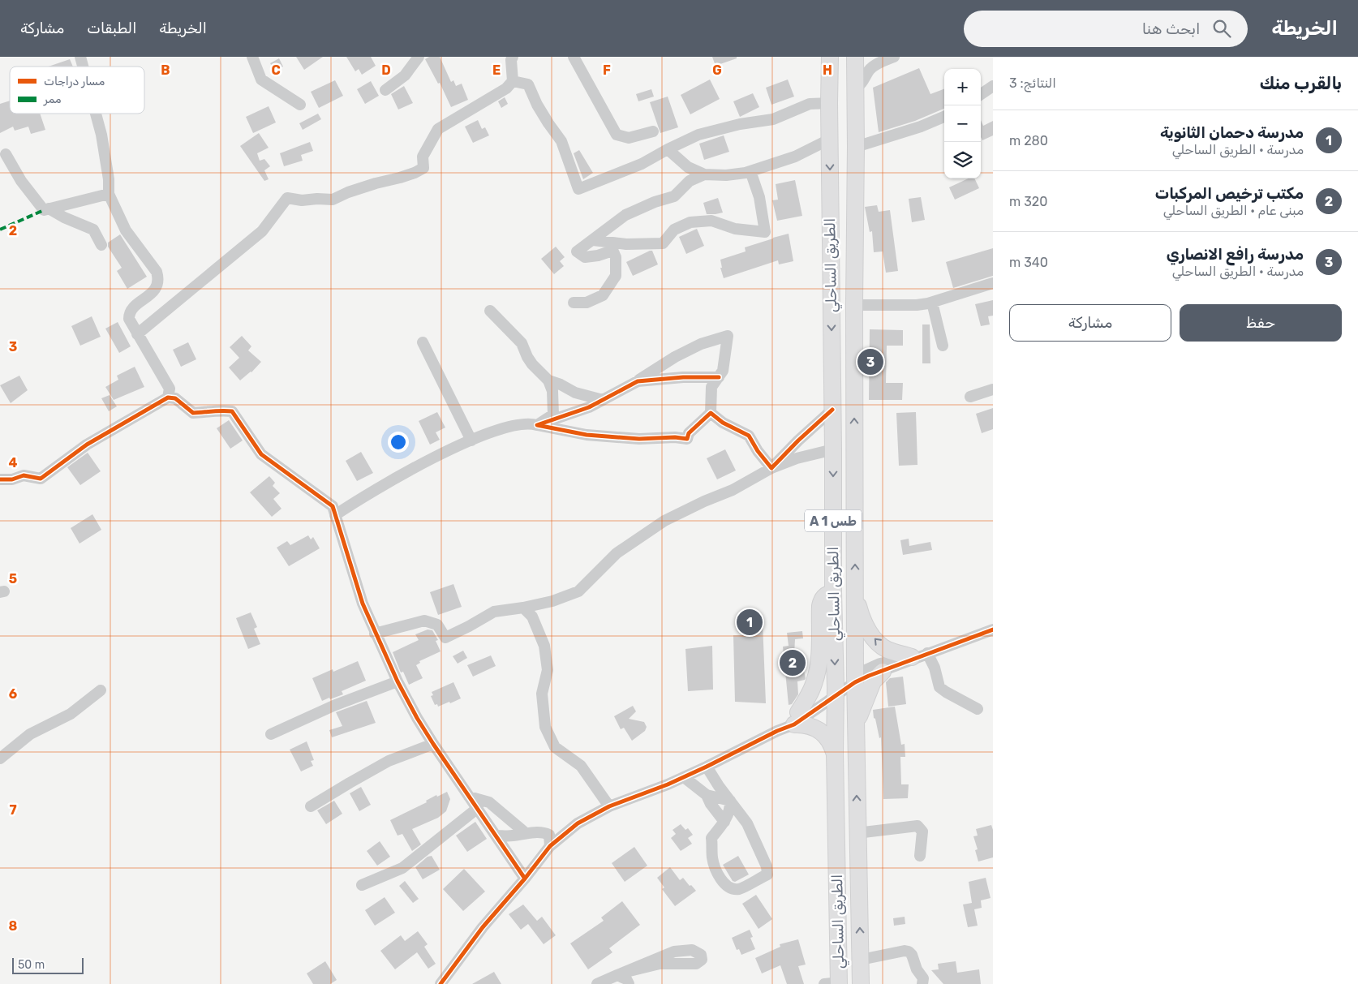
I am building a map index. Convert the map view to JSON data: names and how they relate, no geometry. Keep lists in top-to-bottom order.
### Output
{
  "streets": {
    "highway": ["الطريق الساحلي", "A 1 طس"]
  },
  "legend": ["مسار دراجات", "ممر"],
  "scale_bar": "50 m",
  "page": {
    "header": "الخريطة",
    "search": "ابحث هنا",
    "nav": ["الخريطة", "الطبقات", "مشاركة"],
    "heading": ["بالقرب منك", "النتائج: 3"],
    "map_buttons": ["+", "−"],
    "list": [
      {
        "mark": "1",
        "name": "مدرسة دحمان الثانوية",
        "note": "مدرسة · الطريق الساحلي",
        "value": "280 m"
      },
      {
        "mark": "2",
        "name": "مكتب ترخيص المركبات",
        "note": "مبنى عام · الطريق الساحلي",
        "value": "320 m"
      },
      {
        "mark": "3",
        "name": "مدرسة رافع الانصاري",
        "note": "مدرسة · الطريق الساحلي",
        "value": "340 m"
      }
    ],
    "buttons": ["حفظ", "مشاركة"],
    "pins": ["3", "1", "2"],
    "scale": "50 m"
  },
  "grid": {
    "columns": [
      "B",
      "C",
      "D",
      "E",
      "F",
      "G",
      "H"
    ],
    "rows": [
      "2",
      "3",
      "4",
      "5",
      "6",
      "7",
      "8"
    ]
  }
}
